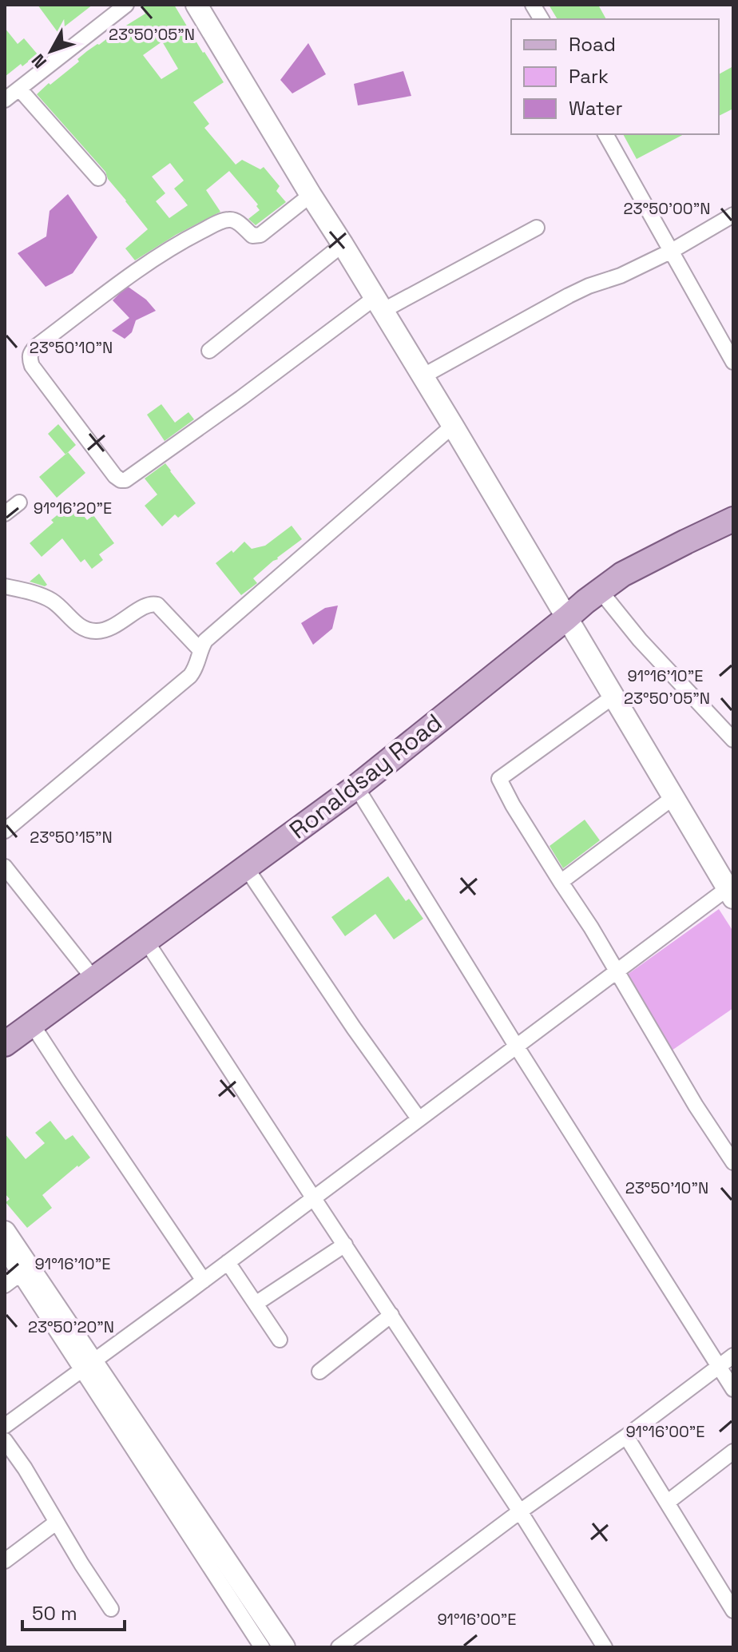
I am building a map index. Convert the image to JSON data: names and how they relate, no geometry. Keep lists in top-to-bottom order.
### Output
{
  "streets": {
    "main road": ["Ronaldsay Road"]
  },
  "legend": ["Road", "Park", "Water"],
  "scale_bar": "50 m",
  "north": "bottom left",
  "coordinates": [
    "23°50'05\"N",
    "23°50'00\"N",
    "23°50'10\"N",
    "91°16'20\"E",
    "91°16'10\"E",
    "23°50'15\"N",
    "23°50'20\"N",
    "91°16'00\"E"
  ]
}
